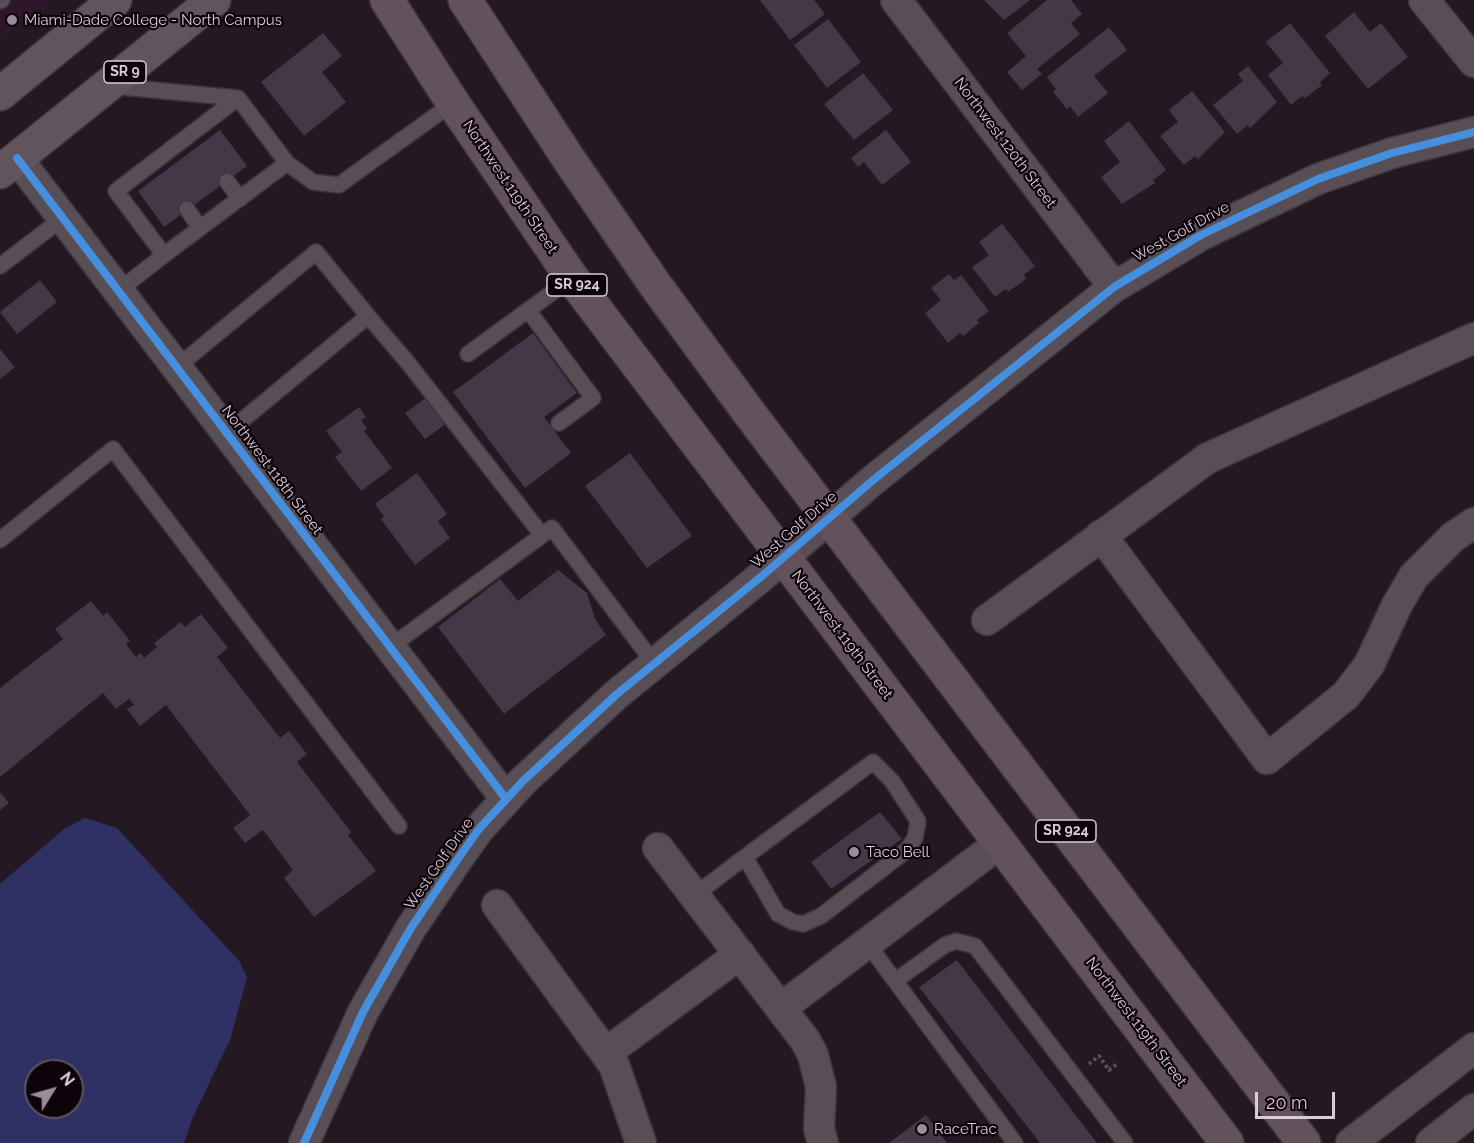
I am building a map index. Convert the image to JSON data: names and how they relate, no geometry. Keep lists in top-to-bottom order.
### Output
{
  "streets": {
    "highway": ["Northwest 119th Street", "SR 924"],
    "main road": ["SR 9"],
    "street": ["Northwest 120th Street", "West Golf Drive", "Northwest 118th Street"]
  },
  "crossings": [
    ["SR 9", "Northwest 118th Street"],
    ["Northwest 120th Street", "West Golf Drive"],
    ["Northwest 119th Street", "West Golf Drive"],
    ["West Golf Drive", "SR 924"],
    ["West Golf Drive", "Northwest 118th Street"]
  ],
  "places": ["Miami-Dade College - North Campus", "Taco Bell", "RaceTrac"],
  "scale_bar": "20 m",
  "north": "top right"
}
